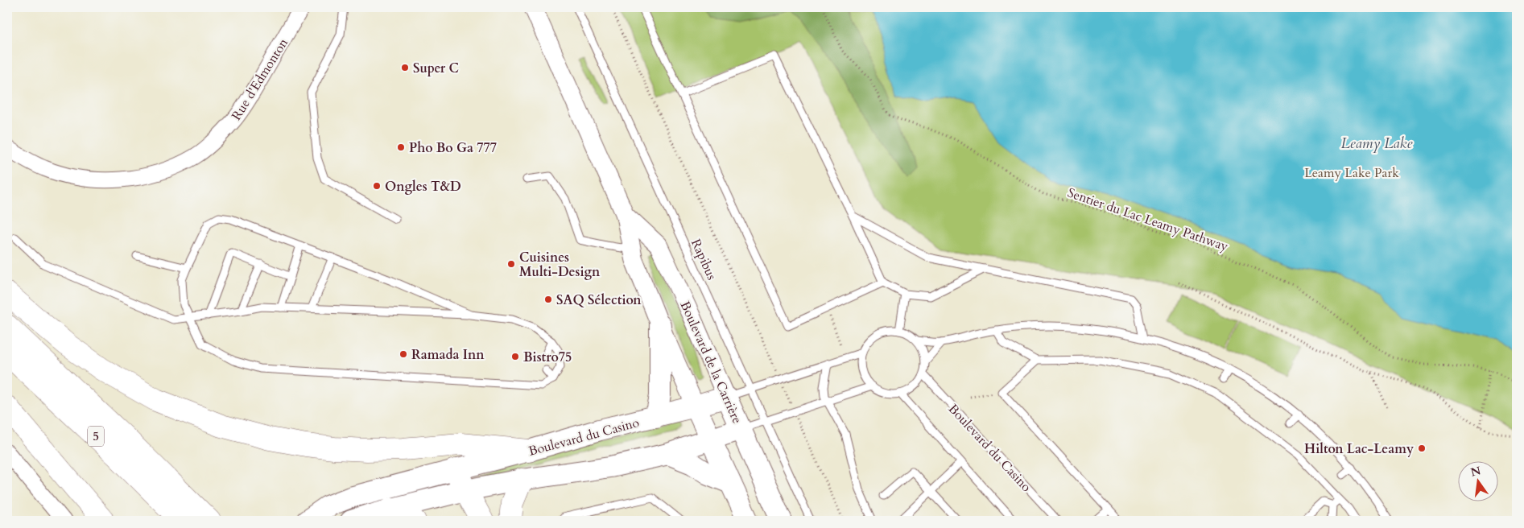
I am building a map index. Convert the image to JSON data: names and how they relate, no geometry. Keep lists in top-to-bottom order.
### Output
{
  "streets": {
    "highway": ["5"],
    "main road": ["Boulevard de la Carrière", "Boulevard du Casino"],
    "street": ["Rue d'Edmonton"],
    "lane": ["Rapibus"],
    "path": ["Sentier du Lac Leamy Pathway"]
  },
  "crossings": [
    ["Rapibus", "Boulevard du Casino"],
    ["Boulevard de la Carrière", "Boulevard du Casino"]
  ],
  "water": ["Leamy Lake"],
  "parks": ["Leamy Lake Park"],
  "places": [
    "Super C",
    "Pho Bo Ga 777",
    "Ongles T&D",
    "Cuisines Multi-Design",
    "SAQ Sélection",
    "Ramada Inn",
    "Bistro75",
    "Hilton Lac-Leamy"
  ],
  "north": "top"
}
